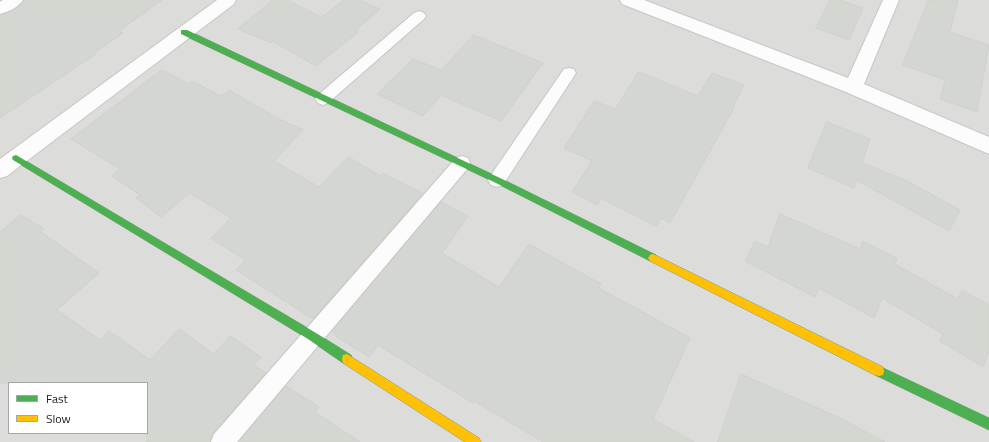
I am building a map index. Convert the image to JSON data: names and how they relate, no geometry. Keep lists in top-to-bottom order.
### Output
{
  "legend": ["Fast", "Slow"]
}
